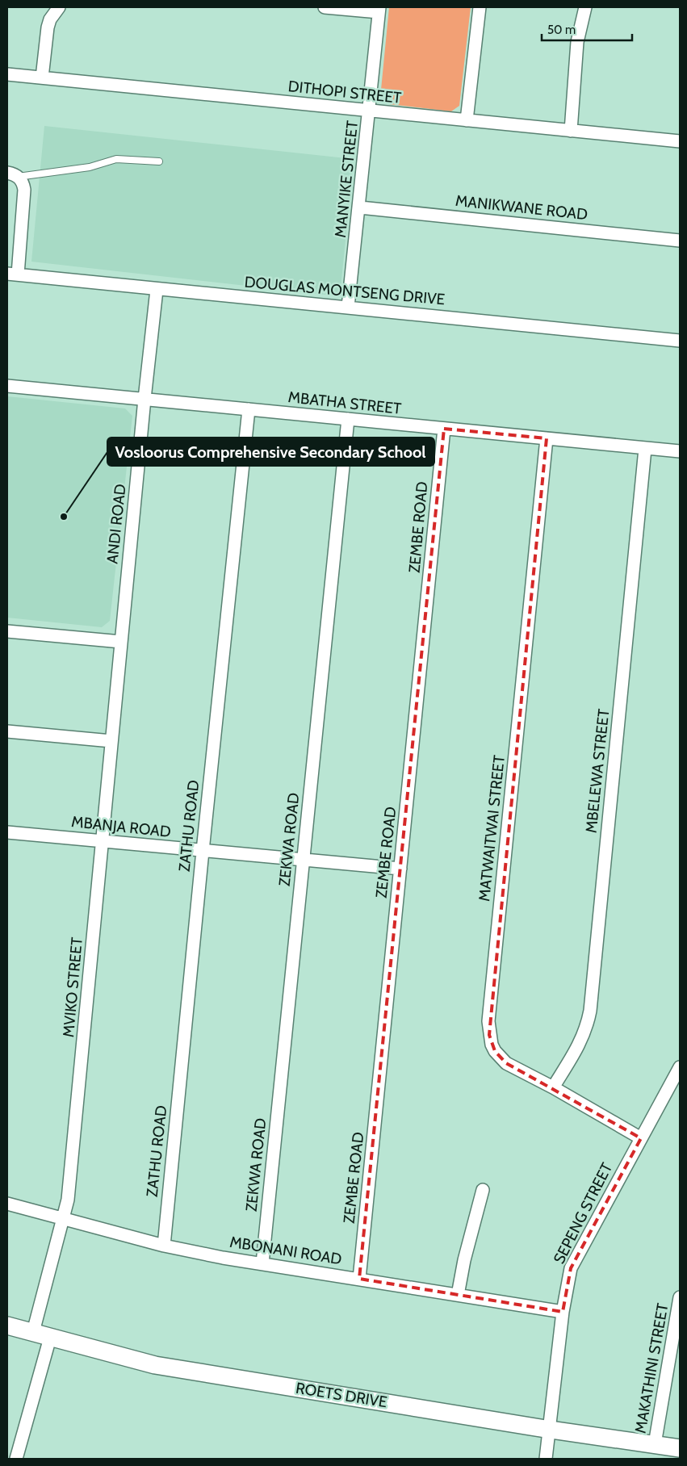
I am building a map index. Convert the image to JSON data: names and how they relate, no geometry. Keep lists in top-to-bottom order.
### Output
{
  "streets": {
    "street": [
      "DITHOPI STREET",
      "MANYIKE STREET",
      "MANIKWANE ROAD",
      "DOUGLAS MONTSENG DRIVE",
      "MBATHA STREET",
      "ANDI ROAD",
      "ZEMBE ROAD",
      "MBELEWA STREET",
      "ZATHU ROAD",
      "MBANJA ROAD",
      "MATWAITWAI STREET",
      "ZEKWA ROAD",
      "MVIKO STREET",
      "SEPENG STREET",
      "MBONANI ROAD",
      "MAKATHINI STREET",
      "ROETS DRIVE"
    ]
  },
  "crossings": [
    ["DITHOPI STREET", "MANYIKE STREET"],
    ["MANYIKE STREET", "MANIKWANE ROAD"],
    ["MANYIKE STREET", "DOUGLAS MONTSENG DRIVE"],
    ["DOUGLAS MONTSENG DRIVE", "ANDI ROAD"],
    ["MBATHA STREET", "ANDI ROAD"],
    ["MBATHA STREET", "ZEMBE ROAD"],
    ["MBATHA STREET", "MBELEWA STREET"],
    ["MBATHA STREET", "ZATHU ROAD"],
    ["MBATHA STREET", "MATWAITWAI STREET"],
    ["MBATHA STREET", "ZEKWA ROAD"],
    ["ANDI ROAD", "MVIKO STREET"],
    ["ZEMBE ROAD", "MBANJA ROAD"],
    ["ZEMBE ROAD", "MBONANI ROAD"],
    ["MBELEWA STREET", "MATWAITWAI STREET"],
    ["ZATHU ROAD", "MBANJA ROAD"],
    ["ZATHU ROAD", "MBONANI ROAD"],
    ["MBANJA ROAD", "ZEKWA ROAD"],
    ["MBANJA ROAD", "MVIKO STREET"],
    ["MATWAITWAI STREET", "SEPENG STREET"],
    ["ZEKWA ROAD", "MBONANI ROAD"],
    ["MVIKO STREET", "MBONANI ROAD"],
    ["MVIKO STREET", "ROETS DRIVE"],
    ["SEPENG STREET", "MBONANI ROAD"],
    ["SEPENG STREET", "ROETS DRIVE"],
    ["MAKATHINI STREET", "ROETS DRIVE"]
  ],
  "places": ["Vosloorus Comprehensive Secondary School"],
  "scale_bar": "50 m"
}
